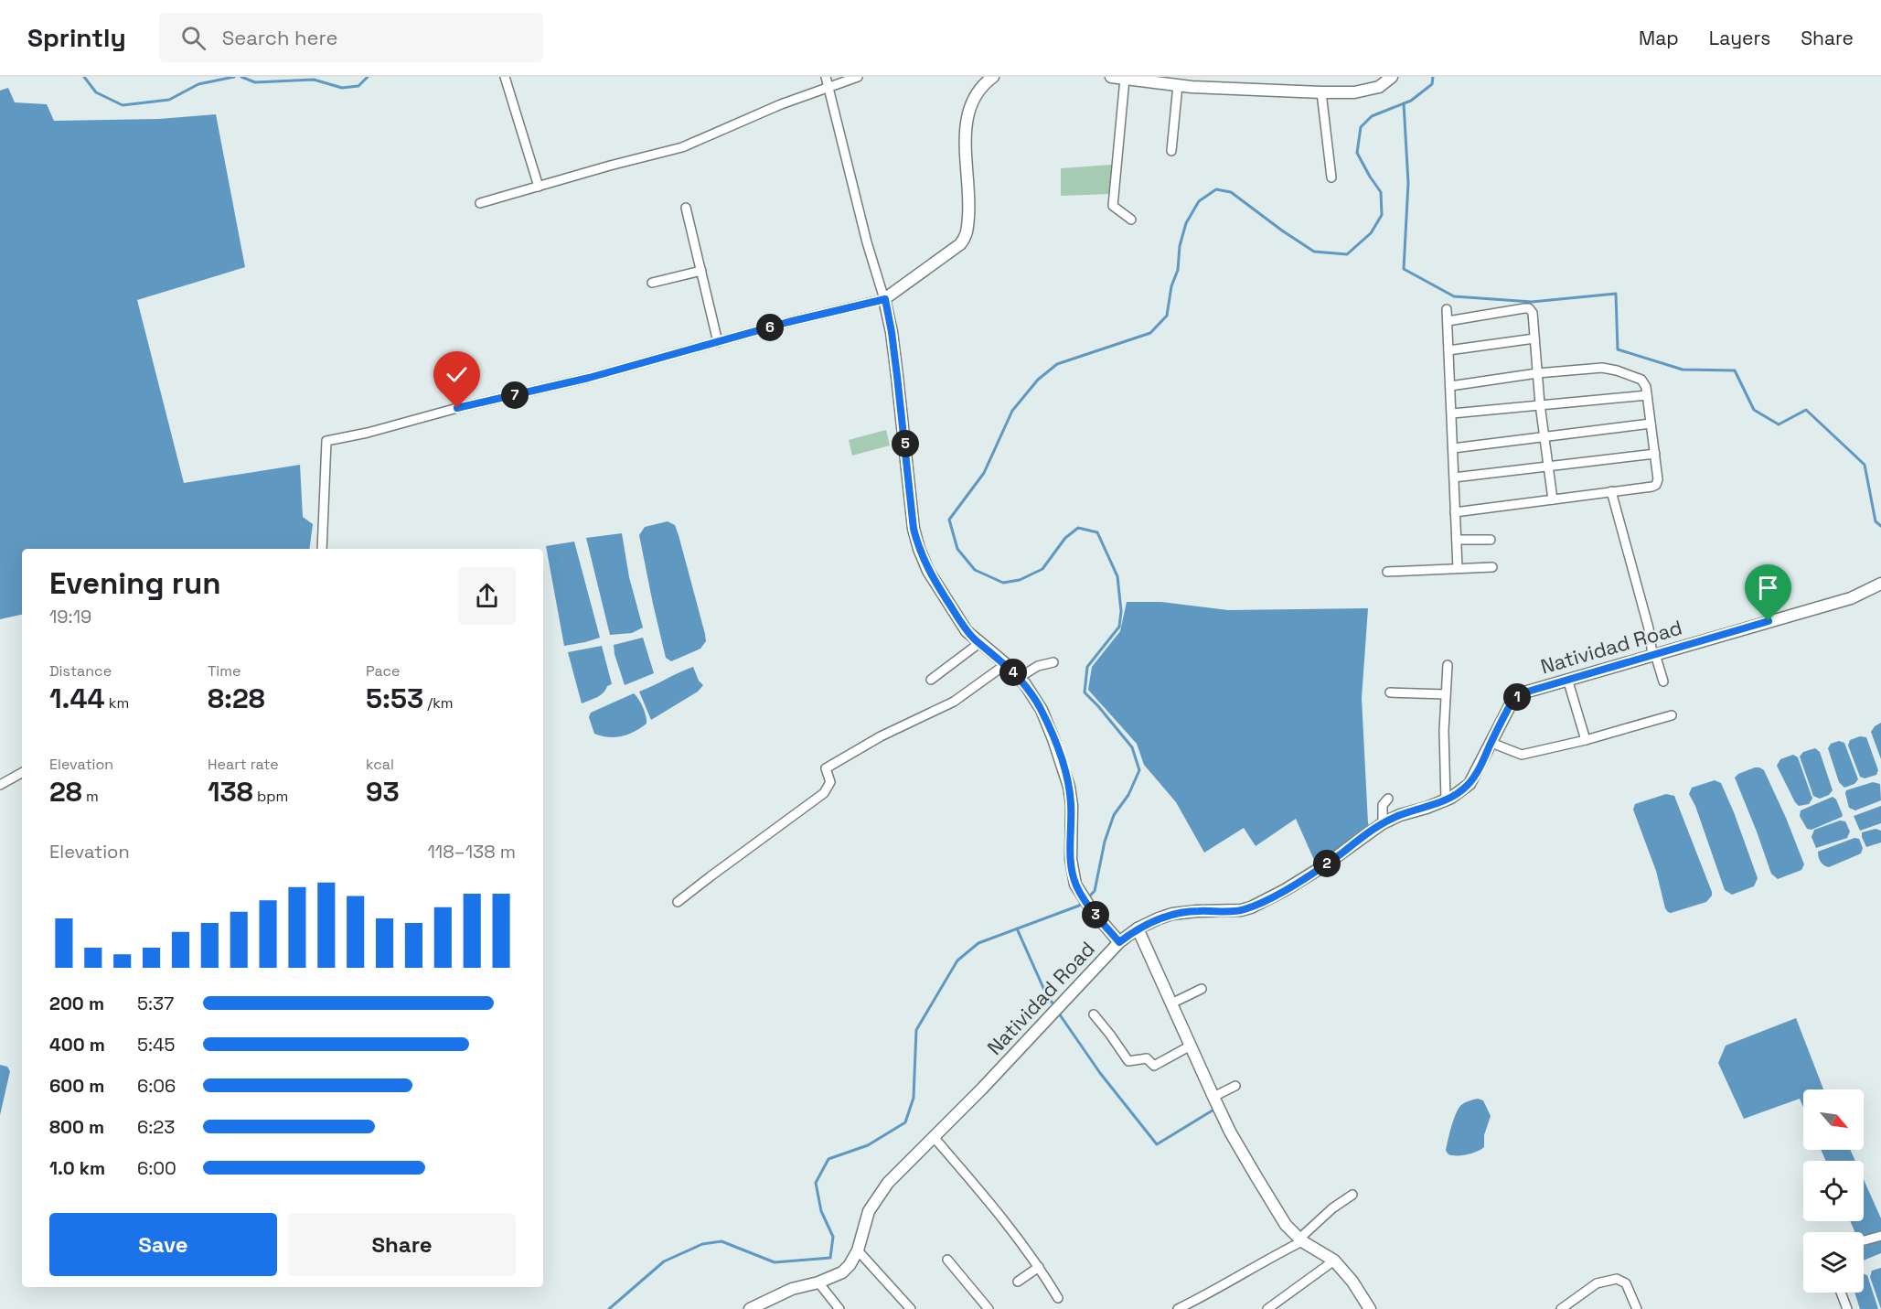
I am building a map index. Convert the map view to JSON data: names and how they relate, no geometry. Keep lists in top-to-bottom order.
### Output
{
  "streets": {
    "street": ["Natividad Road"]
  },
  "north": "bottom right",
  "page": {
    "header": "Sprintly",
    "search": "Search here",
    "nav": ["Map", "Layers", "Share"],
    "pins": [
      "6",
      "7",
      "5",
      "4",
      "1",
      "2",
      "3"
    ],
    "heading": ["Evening run", "19:19"],
    "stats": [
      ["Distance", "1.44 km"],
      ["Time", "8:28"],
      ["Pace", "5:53 /km"],
      ["Elevation", "28 m"],
      ["Heart rate", "138 bpm"],
      ["kcal", "93"]
    ],
    "chart": ["Elevation", "118–138 m"],
    "list": [
      {
        "name": "200 m",
        "note": "5:37"
      },
      {
        "name": "400 m",
        "note": "5:45"
      },
      {
        "name": "600 m",
        "note": "6:06"
      },
      {
        "name": "800 m",
        "note": "6:23"
      },
      {
        "name": "1.0 km",
        "note": "6:00"
      }
    ],
    "buttons": ["Save", "Share"]
  }
}
